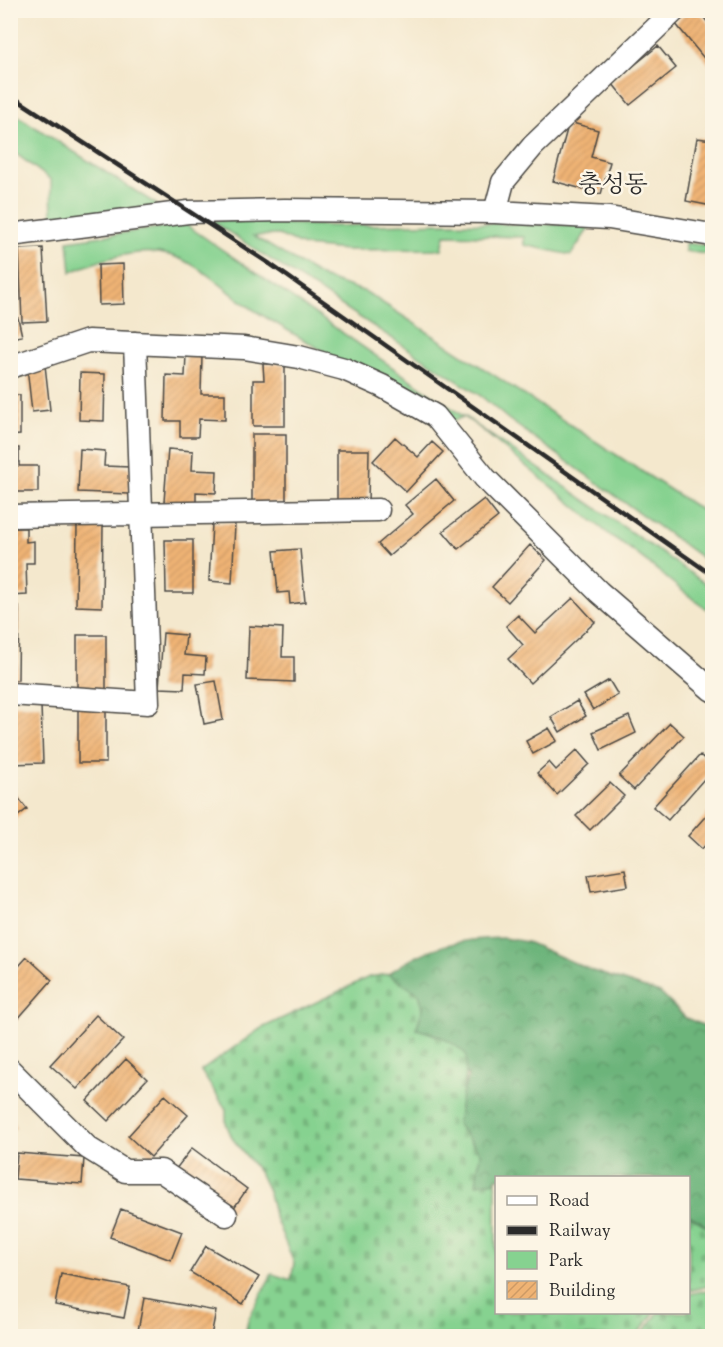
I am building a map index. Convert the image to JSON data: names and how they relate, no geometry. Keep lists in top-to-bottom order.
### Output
{
  "districts": ["충성동"],
  "legend": [
    "Road",
    "Railway",
    "Park",
    "Building"
  ]
}
